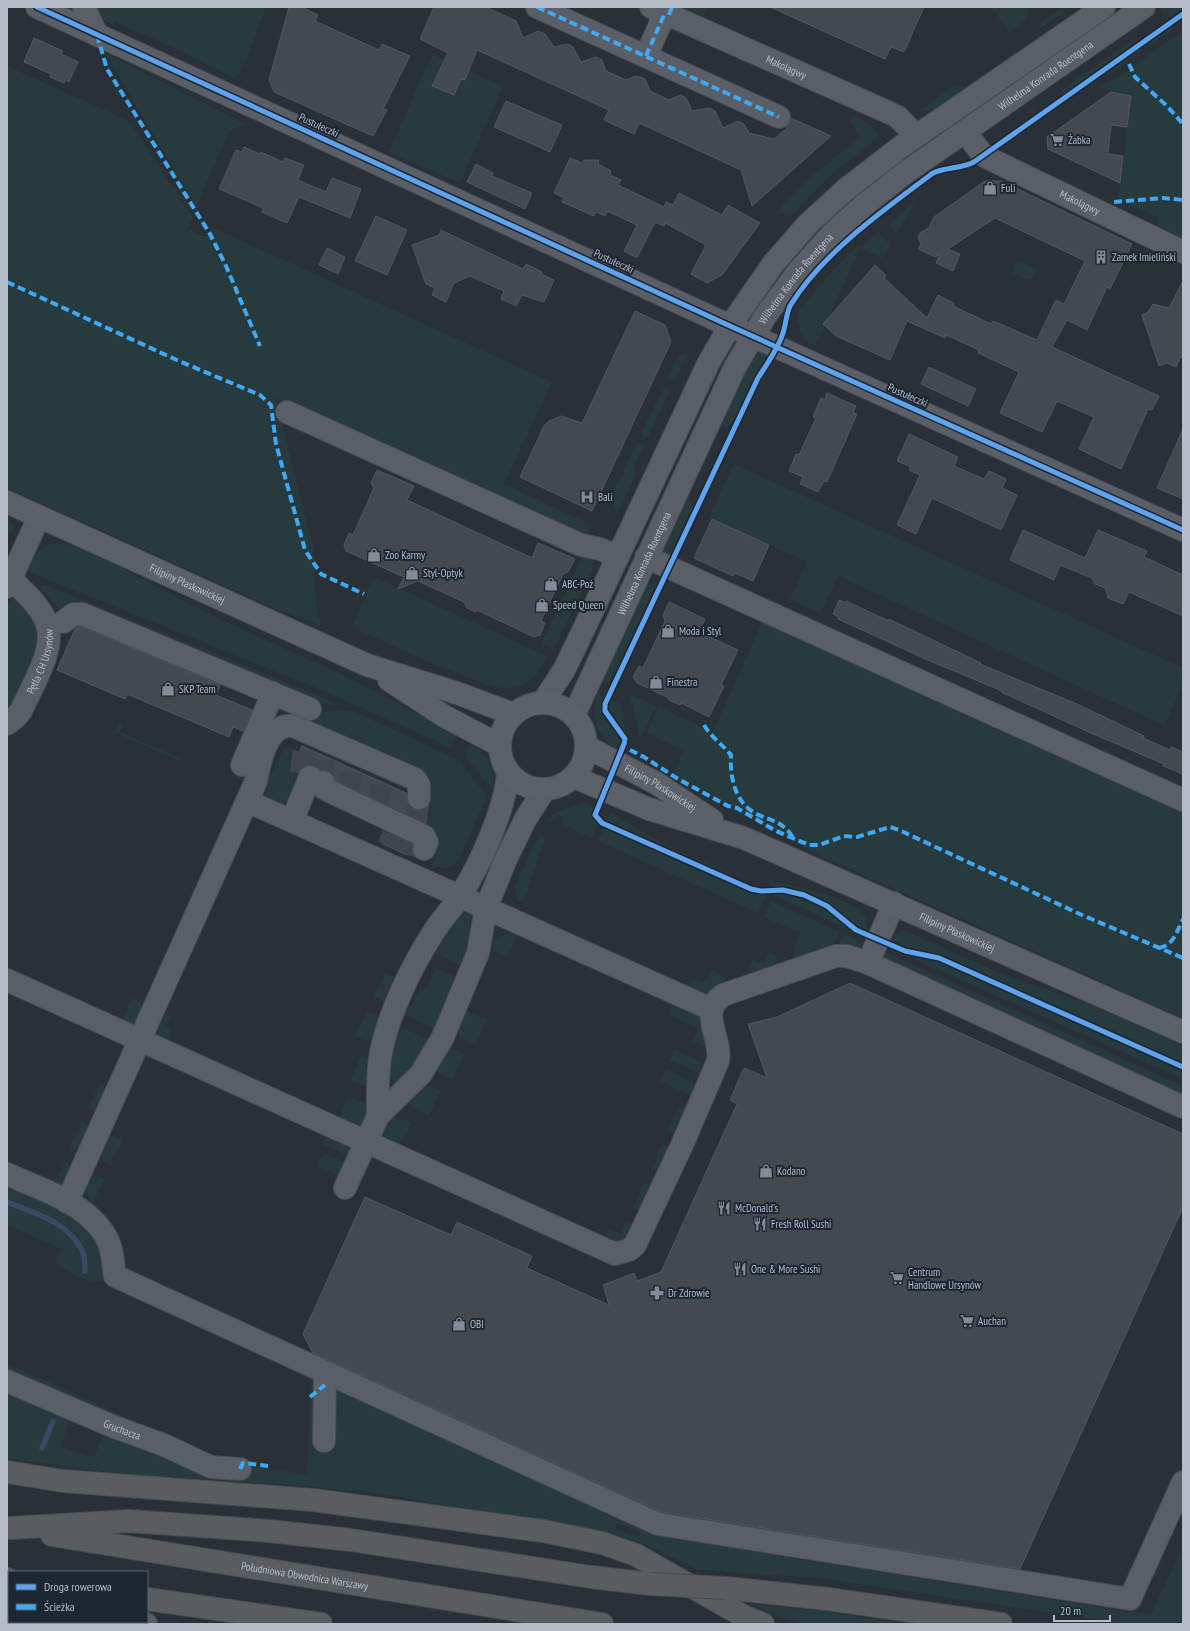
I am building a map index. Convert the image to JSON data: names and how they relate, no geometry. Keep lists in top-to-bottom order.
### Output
{
  "streets": {
    "highway": ["Południowa Obwodnica Warszawy"],
    "main road": ["Filipiny Płaskowickiej"],
    "street": [
      "Makolągwy",
      "Wilhelma Konrada Roentgena",
      "Pustułeczki",
      "Pętla CH Ursynów",
      "Gruchacza"
    ]
  },
  "crossings": [
    ["Makolągwy", "Wilhelma Konrada Roentgena"],
    ["Wilhelma Konrada Roentgena", "Pustułeczki"],
    ["Wilhelma Konrada Roentgena", "Filipiny Płaskowickiej"]
  ],
  "places": {
    "supermarket": ["Żabka", "Centrum Handlowe Ursynów", "Auchan"],
    "shop": [
      "Fuli",
      "Zoo Karmy",
      "Styl-Optyk",
      "ABC-Poż",
      "Speed Queen",
      "Moda i Styl",
      "Finestra",
      "SKP Team",
      "Kodano",
      "OBI"
    ],
    "building": ["Zamek Imieliński"],
    "hospital": ["Bali"],
    "restaurant": ["McDonald's", "Fresh Roll Sushi", "One & More Sushi"],
    "pharmacy": ["Dr Zdrowie"]
  },
  "legend": ["Droga rowerowa", "Ścieżka"],
  "scale_bar": "20 m"
}
